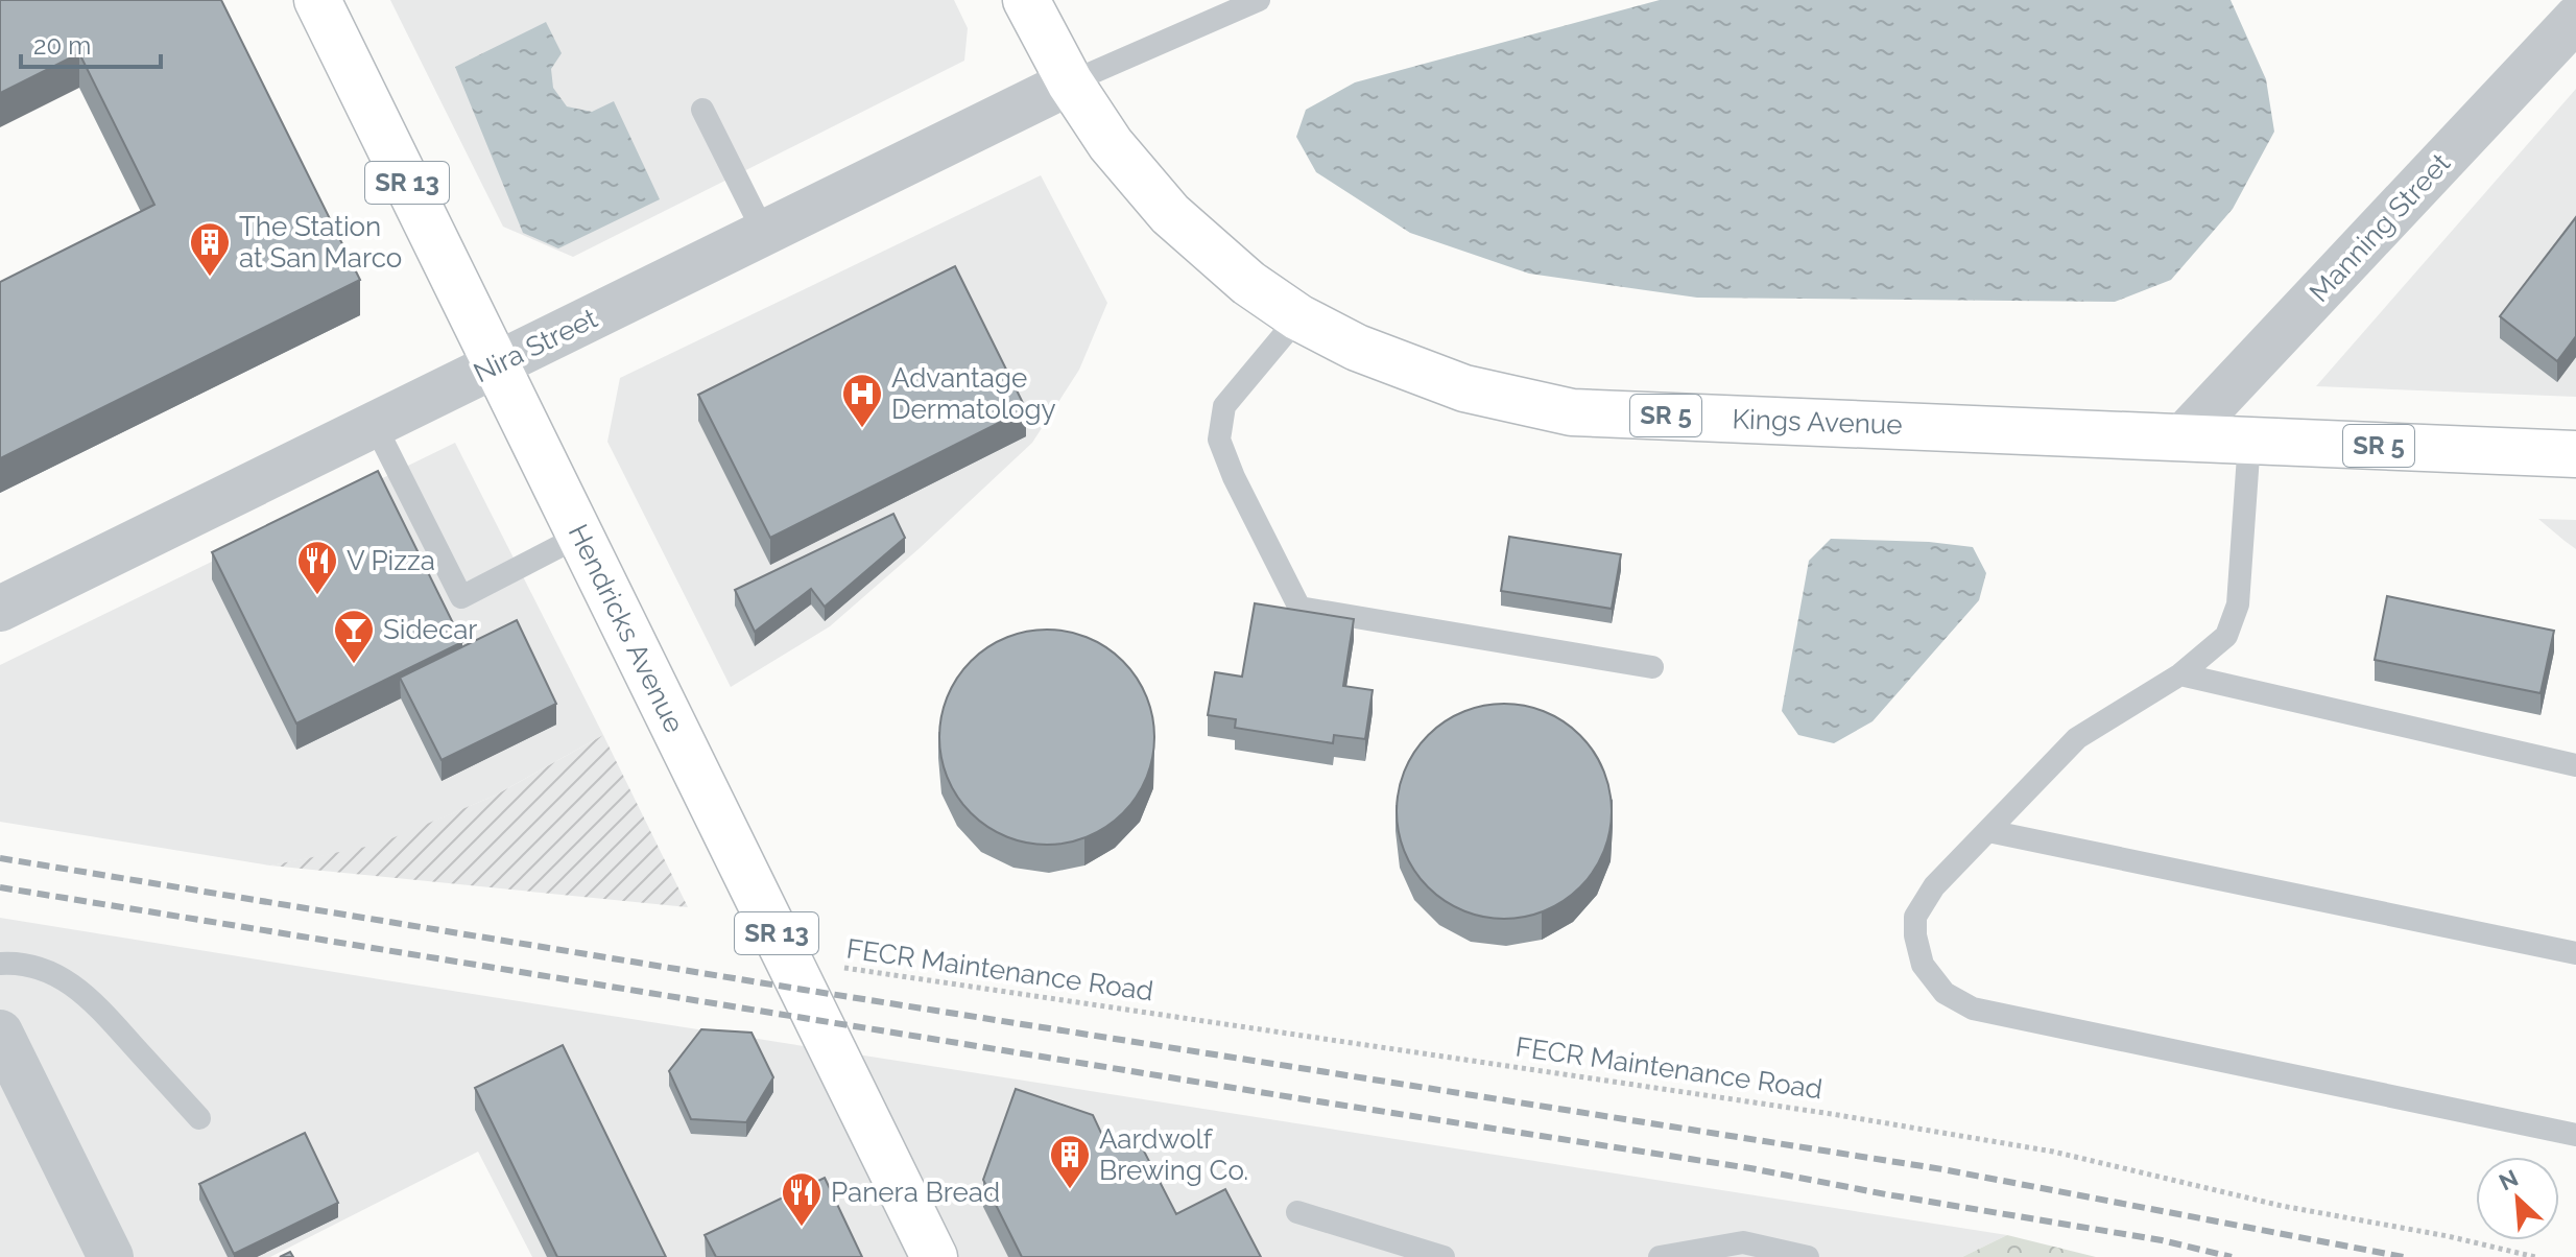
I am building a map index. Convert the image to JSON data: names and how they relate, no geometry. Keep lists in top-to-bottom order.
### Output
{
  "streets": {
    "main road": [
      "SR 13",
      "SR 5",
      "Kings Avenue",
      "Hendricks Avenue"
    ],
    "street": ["Manning Street", "Nira Street"],
    "path": ["FECR Maintenance Road"]
  },
  "crossings": [
    ["Manning Street", "Kings Avenue"],
    ["Nira Street", "Kings Avenue"],
    ["Nira Street", "Hendricks Avenue"],
    ["Hendricks Avenue", "FECR Maintenance Road"]
  ],
  "places": {
    "building": ["The Station at San Marco", "Aardwolf Brewing Co."],
    "hospital": ["Advantage Dermatology"],
    "restaurant": ["V Pizza", "Panera Bread"],
    "bar": ["Sidecar"]
  },
  "scale_bar": "20 m",
  "north": "top left"
}
